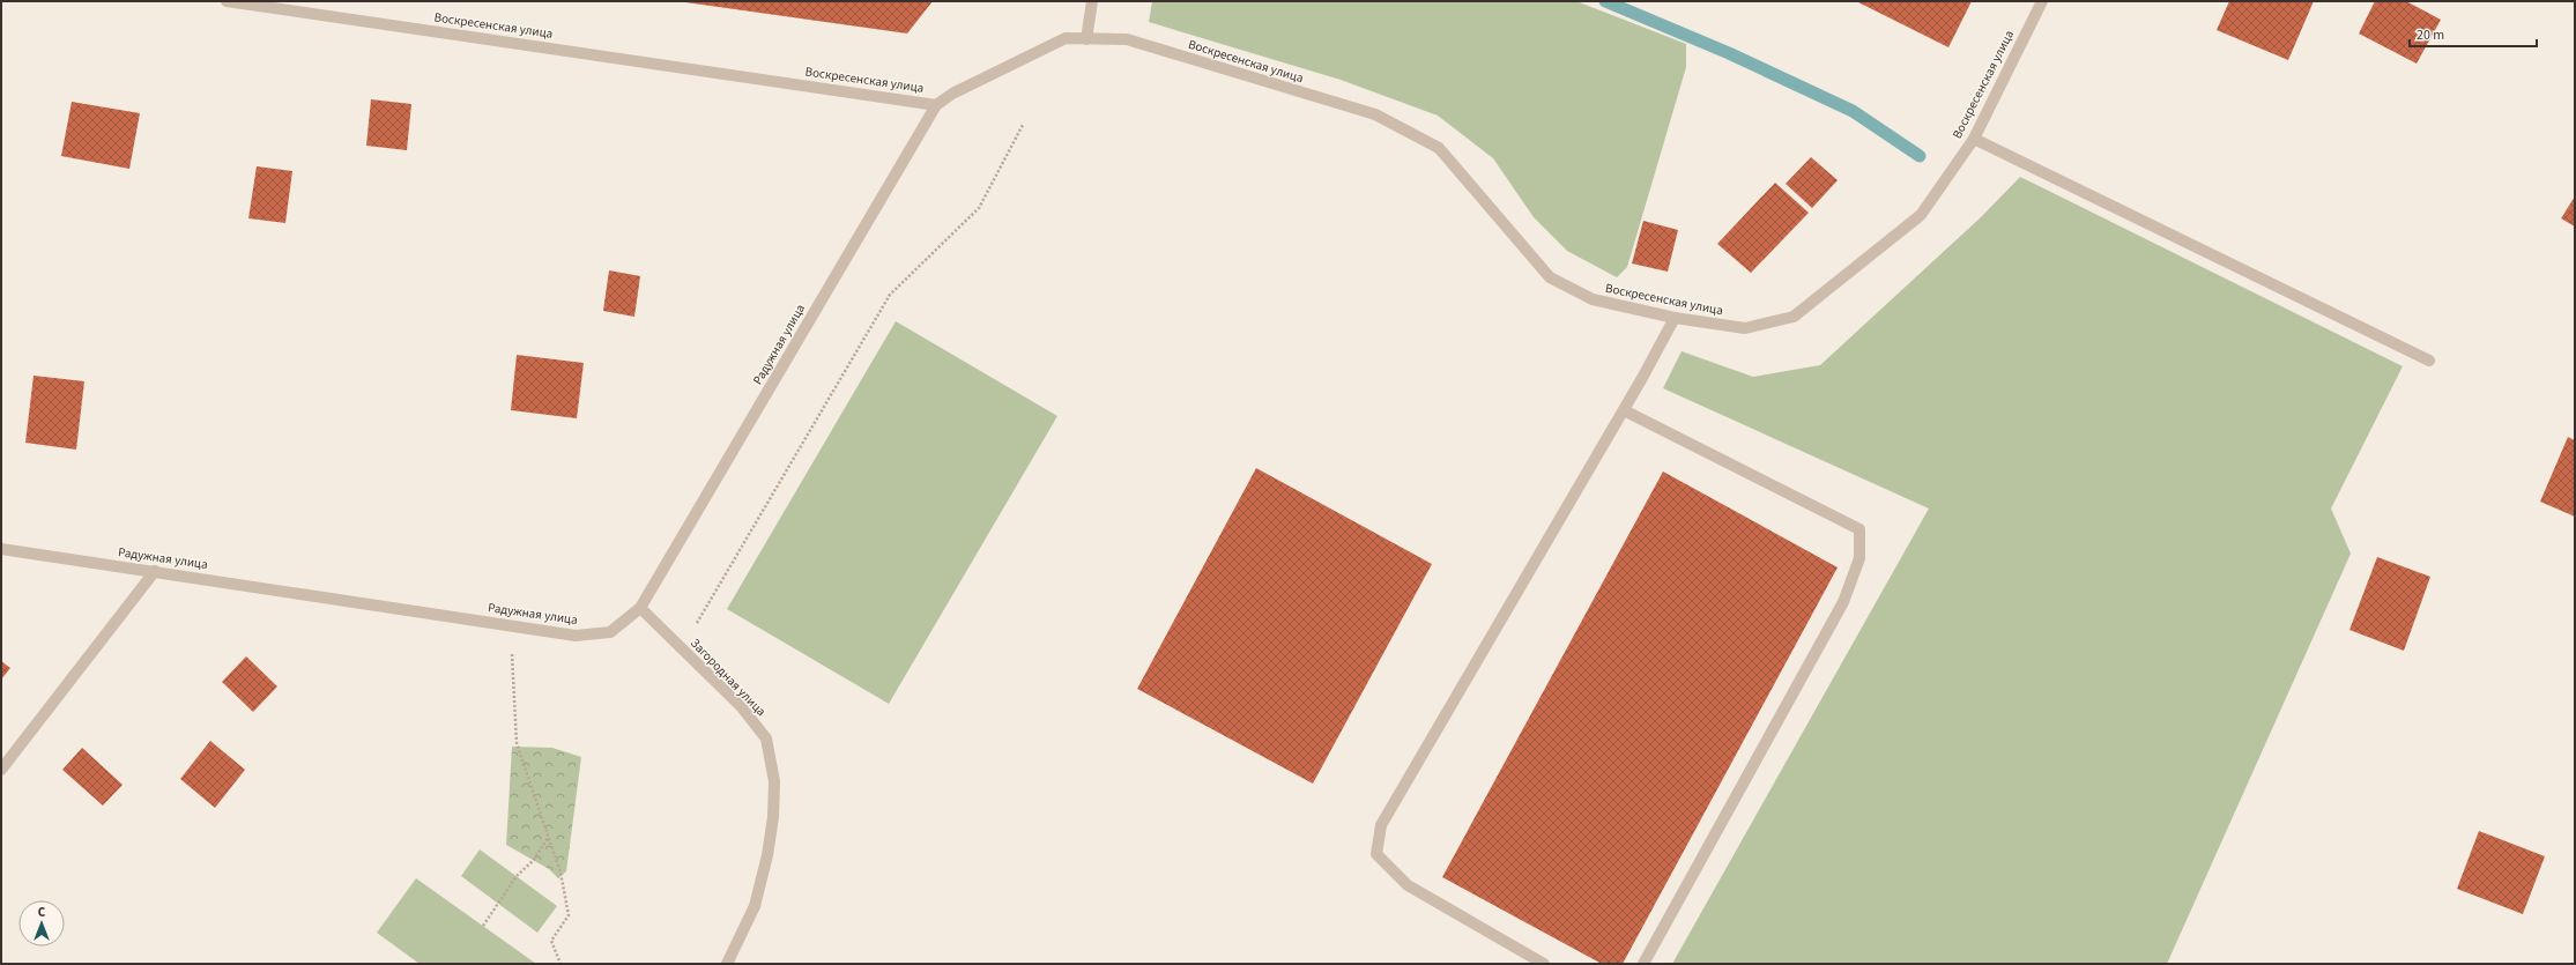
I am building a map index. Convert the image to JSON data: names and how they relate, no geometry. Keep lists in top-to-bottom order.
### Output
{
  "streets": {
    "street": ["Воскресенская улица", "Радужная улица", "Загородная улица"]
  },
  "crossings": [
    ["Воскресенская улица", "Радужная улица"],
    ["Радужная улица", "Загородная улица"]
  ],
  "scale_bar": "20 m",
  "north": "top"
}
